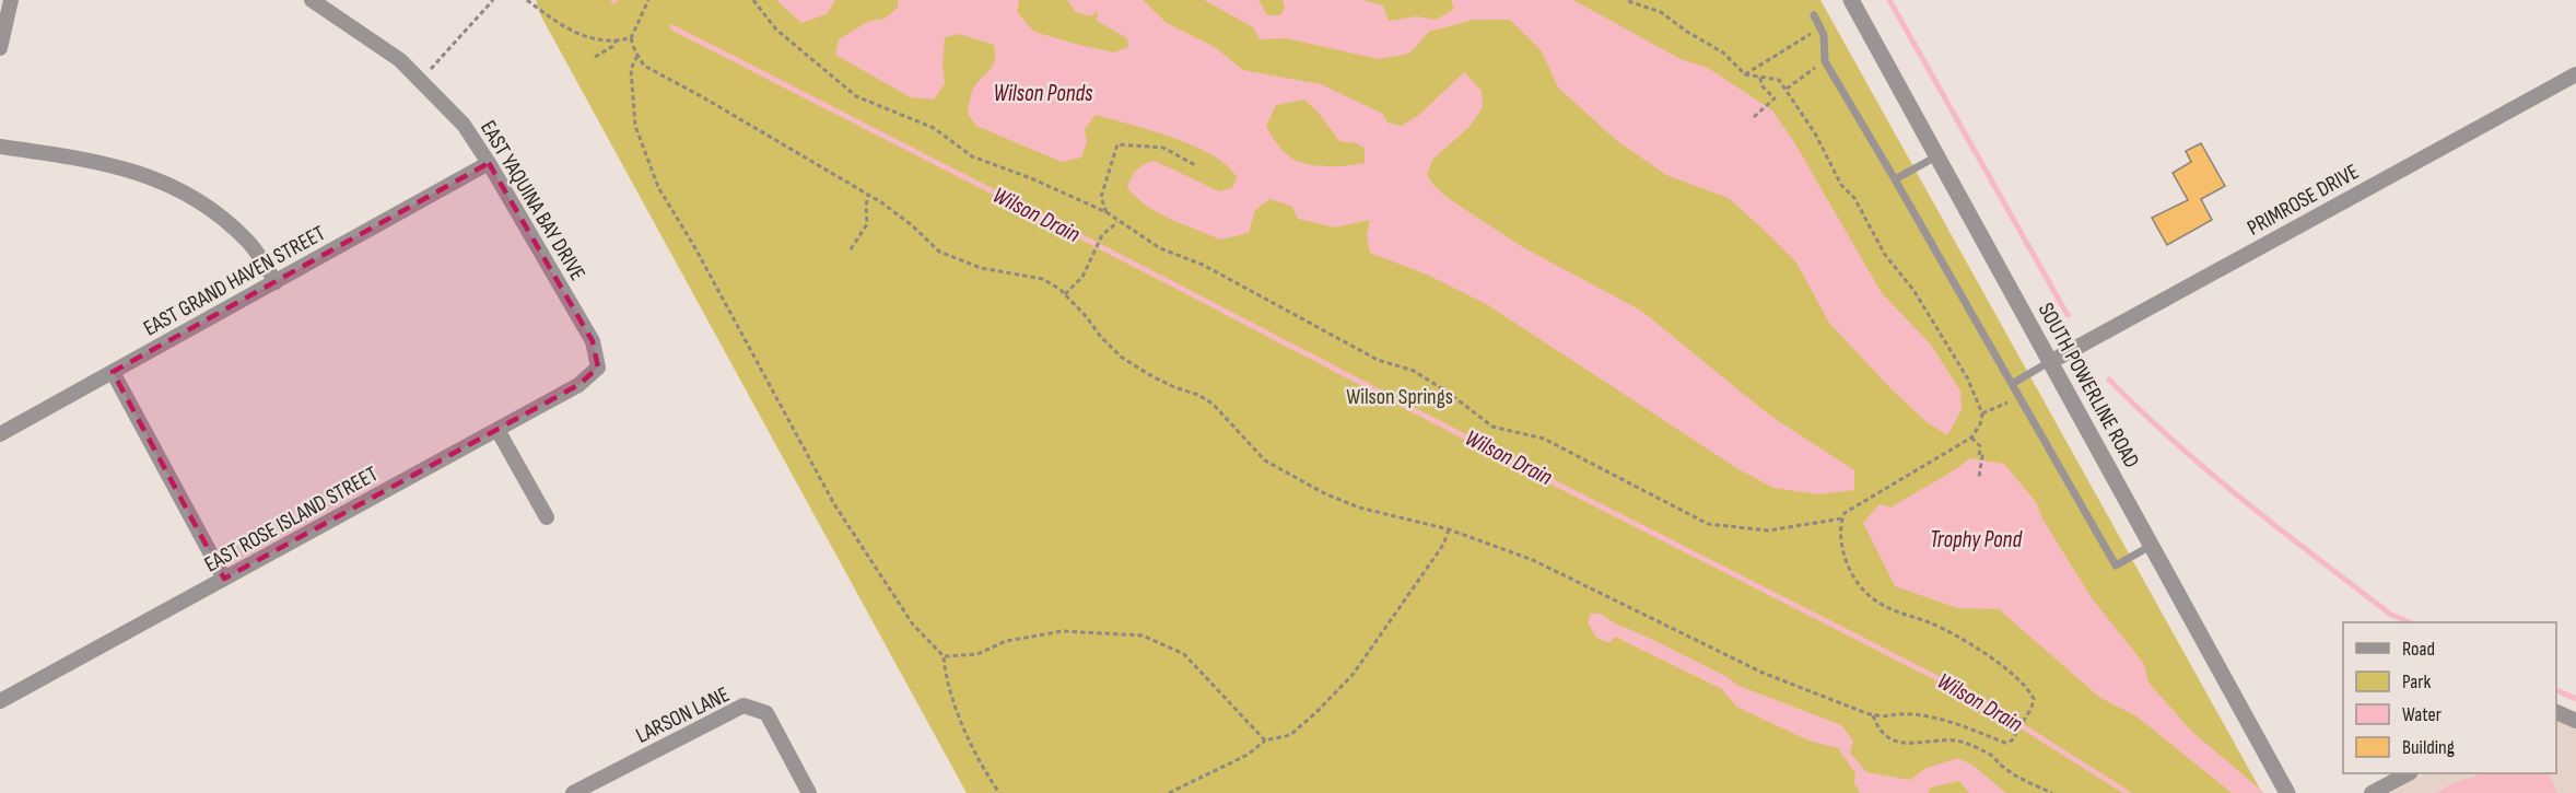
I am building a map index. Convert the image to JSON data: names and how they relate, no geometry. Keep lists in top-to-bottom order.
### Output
{
  "streets": {
    "street": [
      "PRIMROSE DRIVE",
      "EAST YAQUINA BAY DRIVE",
      "EAST GRAND HAVEN STREET",
      "SOUTH POWERLINE ROAD",
      "EAST ROSE ISLAND STREET",
      "LARSON LANE"
    ]
  },
  "crossings": [
    ["PRIMROSE DRIVE", "SOUTH POWERLINE ROAD"],
    ["EAST YAQUINA BAY DRIVE", "EAST GRAND HAVEN STREET"],
    ["EAST YAQUINA BAY DRIVE", "EAST ROSE ISLAND STREET"]
  ],
  "water": ["Wilson Ponds", "Wilson Drain", "Trophy Pond"],
  "parks": ["Wilson Springs"],
  "legend": [
    "Road",
    "Park",
    "Water",
    "Building"
  ]
}
